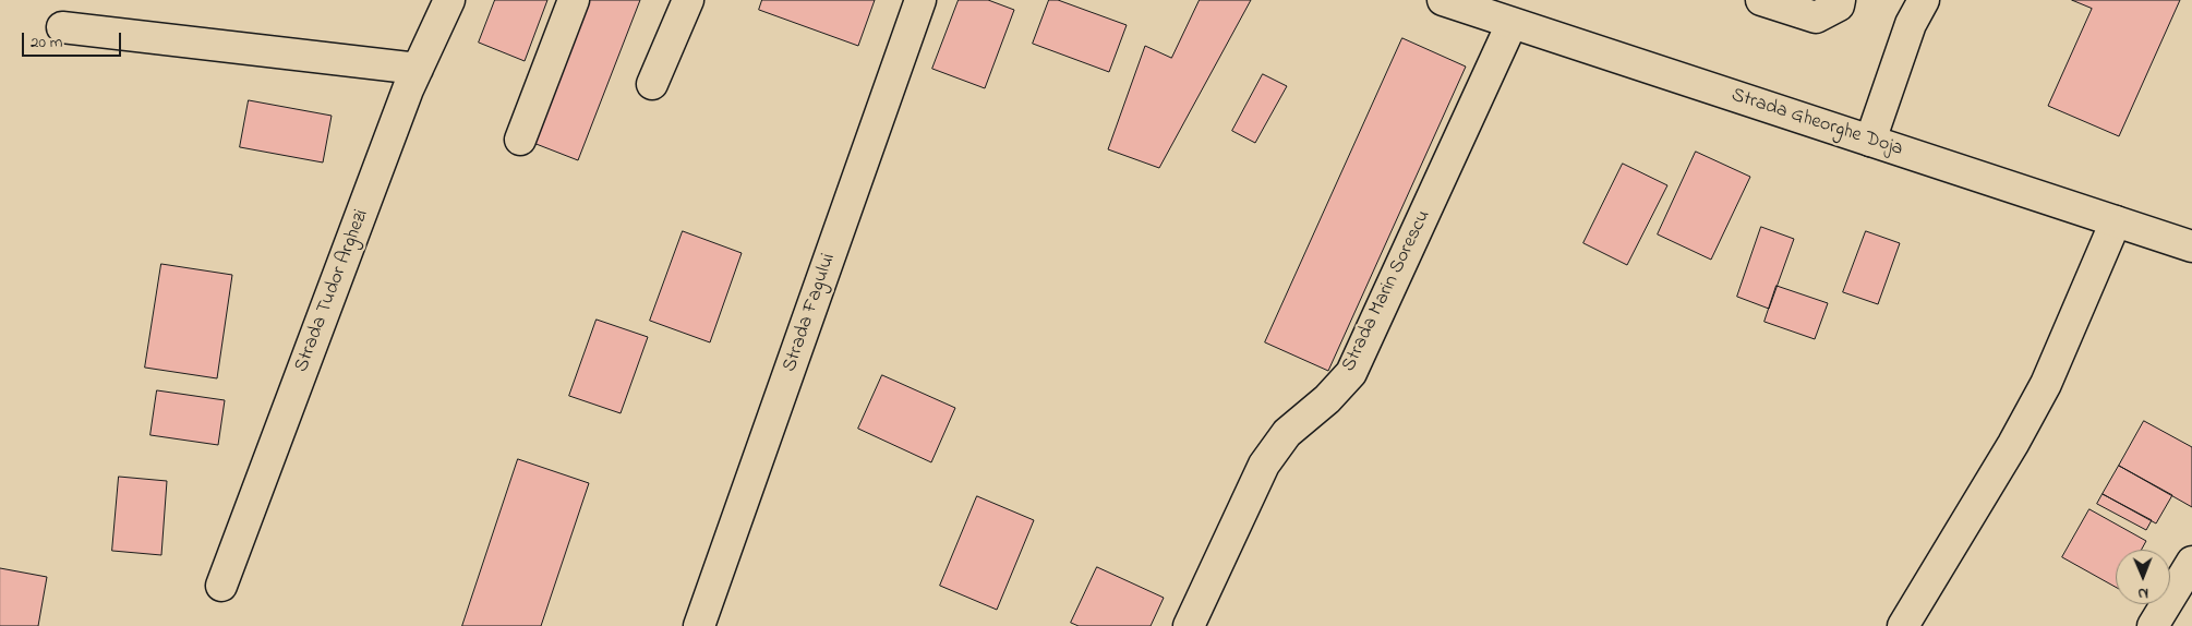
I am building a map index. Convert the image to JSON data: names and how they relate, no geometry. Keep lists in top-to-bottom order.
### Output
{
  "streets": {
    "street": [
      "Strada Gheorghe Doja",
      "Strada Tudor Arghezi",
      "Strada Marin Sorescu",
      "Strada Fagului"
    ]
  },
  "crossings": [
    ["Strada Gheorghe Doja", "Strada Marin Sorescu"]
  ],
  "scale_bar": "20 m",
  "north": "bottom"
}
